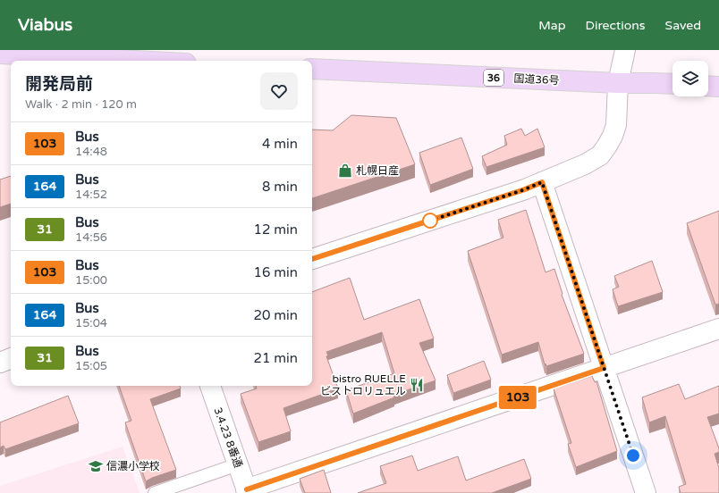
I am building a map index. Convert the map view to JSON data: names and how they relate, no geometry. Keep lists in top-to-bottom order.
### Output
{
  "streets": {
    "highway": ["36", "国道36号"],
    "street": ["3.4.23 8番通"]
  },
  "places": {
    "shop": ["札幌日産"],
    "restaurant": ["bistro RUELLE ビストロリュエル"],
    "school or university": ["信濃小学校"]
  },
  "lines": ["bus line 103"],
  "page": {
    "header": "Viabus",
    "nav": ["Map", "Directions", "Saved"],
    "on_map": "103",
    "heading": ["開発局前", "Walk · 2 min · 120 m"],
    "list": [
      {
        "mark": "103",
        "name": "Bus",
        "note": "14:48",
        "value": "4 min"
      },
      {
        "mark": "164",
        "name": "Bus",
        "note": "14:52",
        "value": "8 min"
      },
      {
        "mark": "31",
        "name": "Bus",
        "note": "14:56",
        "value": "12 min"
      },
      {
        "mark": "103",
        "name": "Bus",
        "note": "15:00",
        "value": "16 min"
      },
      {
        "mark": "164",
        "name": "Bus",
        "note": "15:04",
        "value": "20 min"
      },
      {
        "mark": "31",
        "name": "Bus",
        "note": "15:05",
        "value": "21 min"
      }
    ]
  }
}
